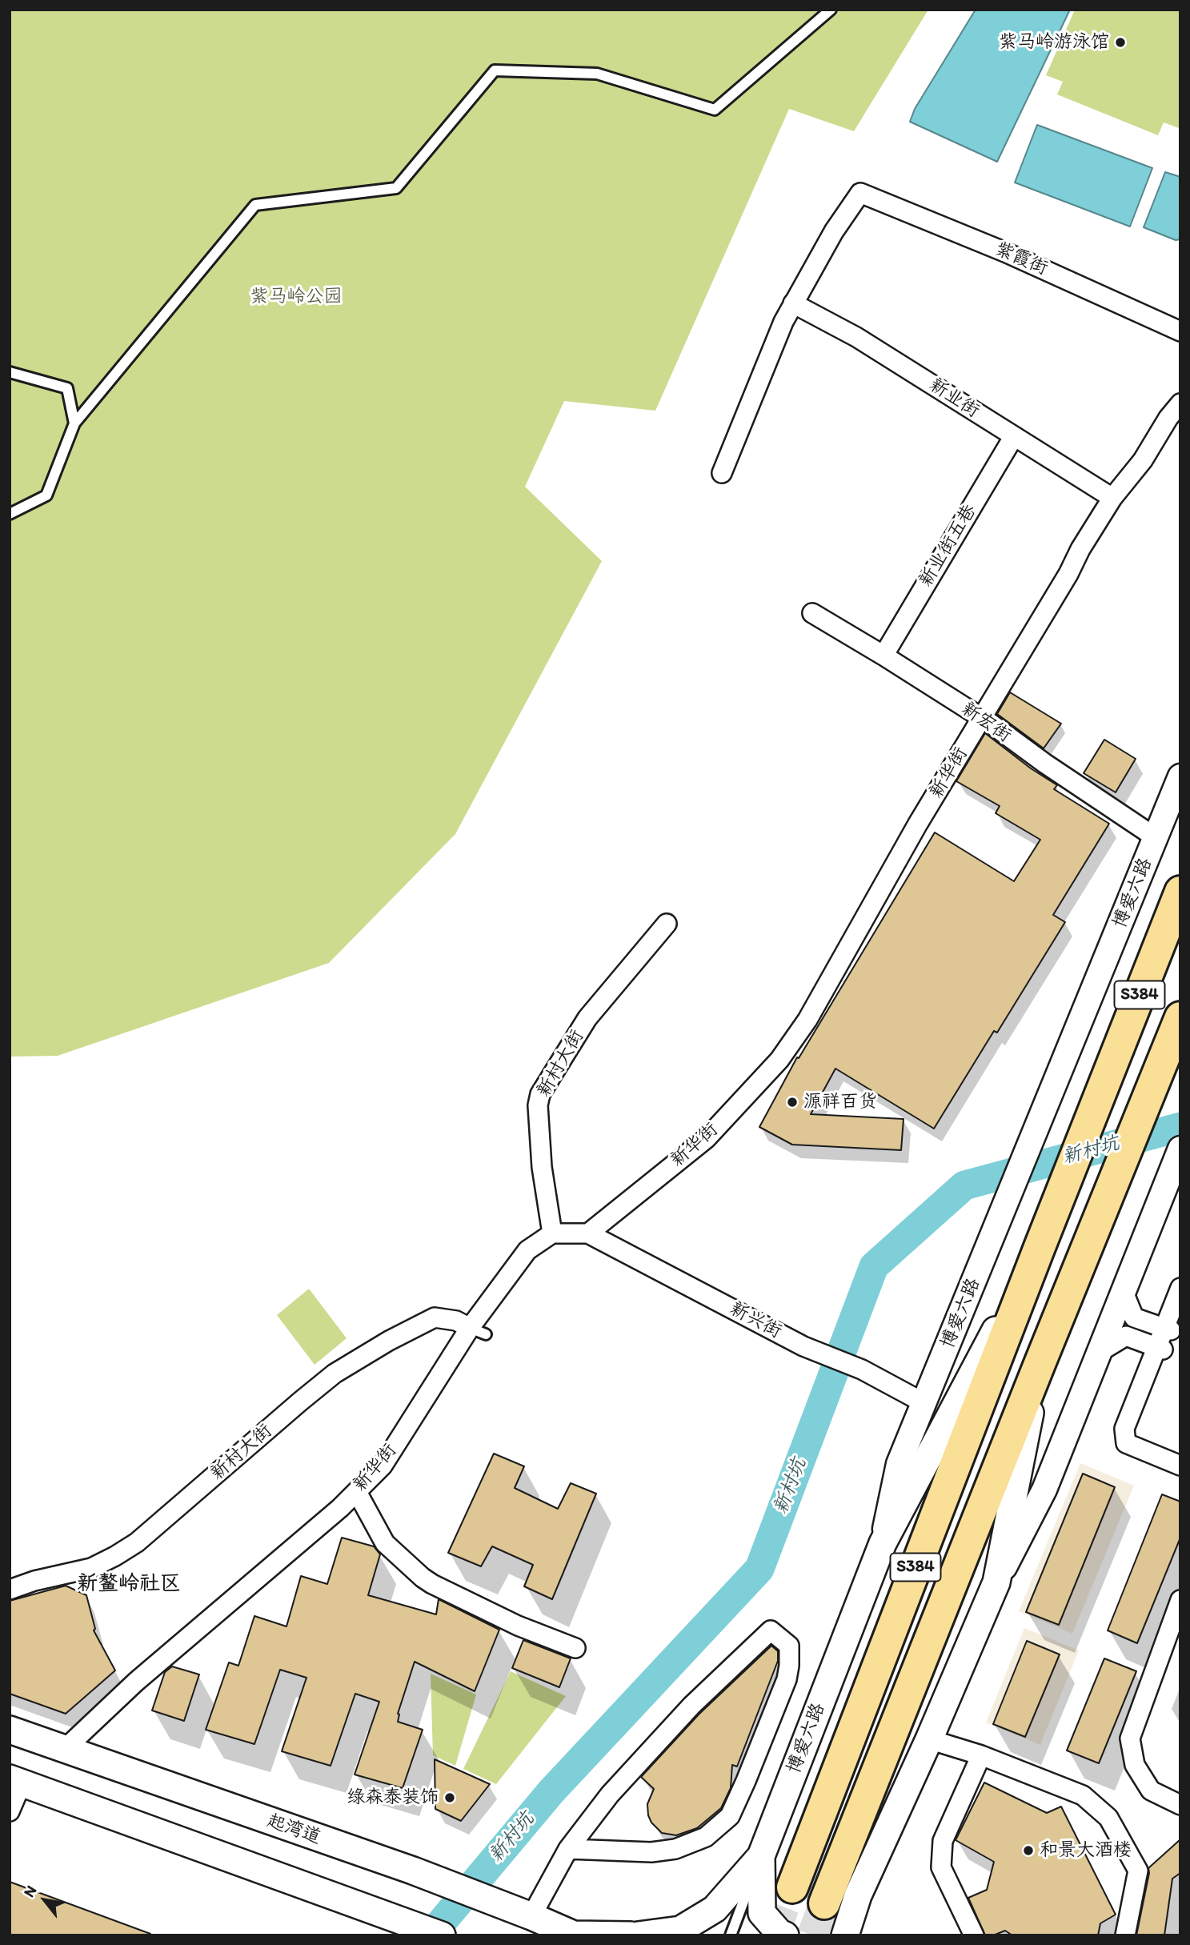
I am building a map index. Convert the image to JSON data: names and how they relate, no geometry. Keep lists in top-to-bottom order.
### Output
{
  "streets": {
    "highway": ["S384"],
    "main road": ["博爱六路", "起湾道"],
    "street": [
      "紫霞街",
      "新业街",
      "新业街五巷",
      "新宏街",
      "新华街",
      "新村大街",
      "新兴街"
    ]
  },
  "crossings": [
    ["紫霞街", "新业街"],
    ["新业街", "新业街五巷"],
    ["新业街", "新华街"],
    ["新业街五巷", "新宏街"],
    ["新宏街", "新华街"],
    ["新宏街", "博爱六路"],
    ["新华街", "新村大街"],
    ["新华街", "新兴街"],
    ["新华街", "起湾道"],
    ["博爱六路", "新兴街"]
  ],
  "districts": ["新鳌岭社区"],
  "water": ["新村坑"],
  "parks": ["紫马岭公园"],
  "places": [
    "紫马岭游泳馆",
    "源祥百货",
    "绿森泰装饰",
    "和景大酒楼"
  ],
  "north": "top left"
}
